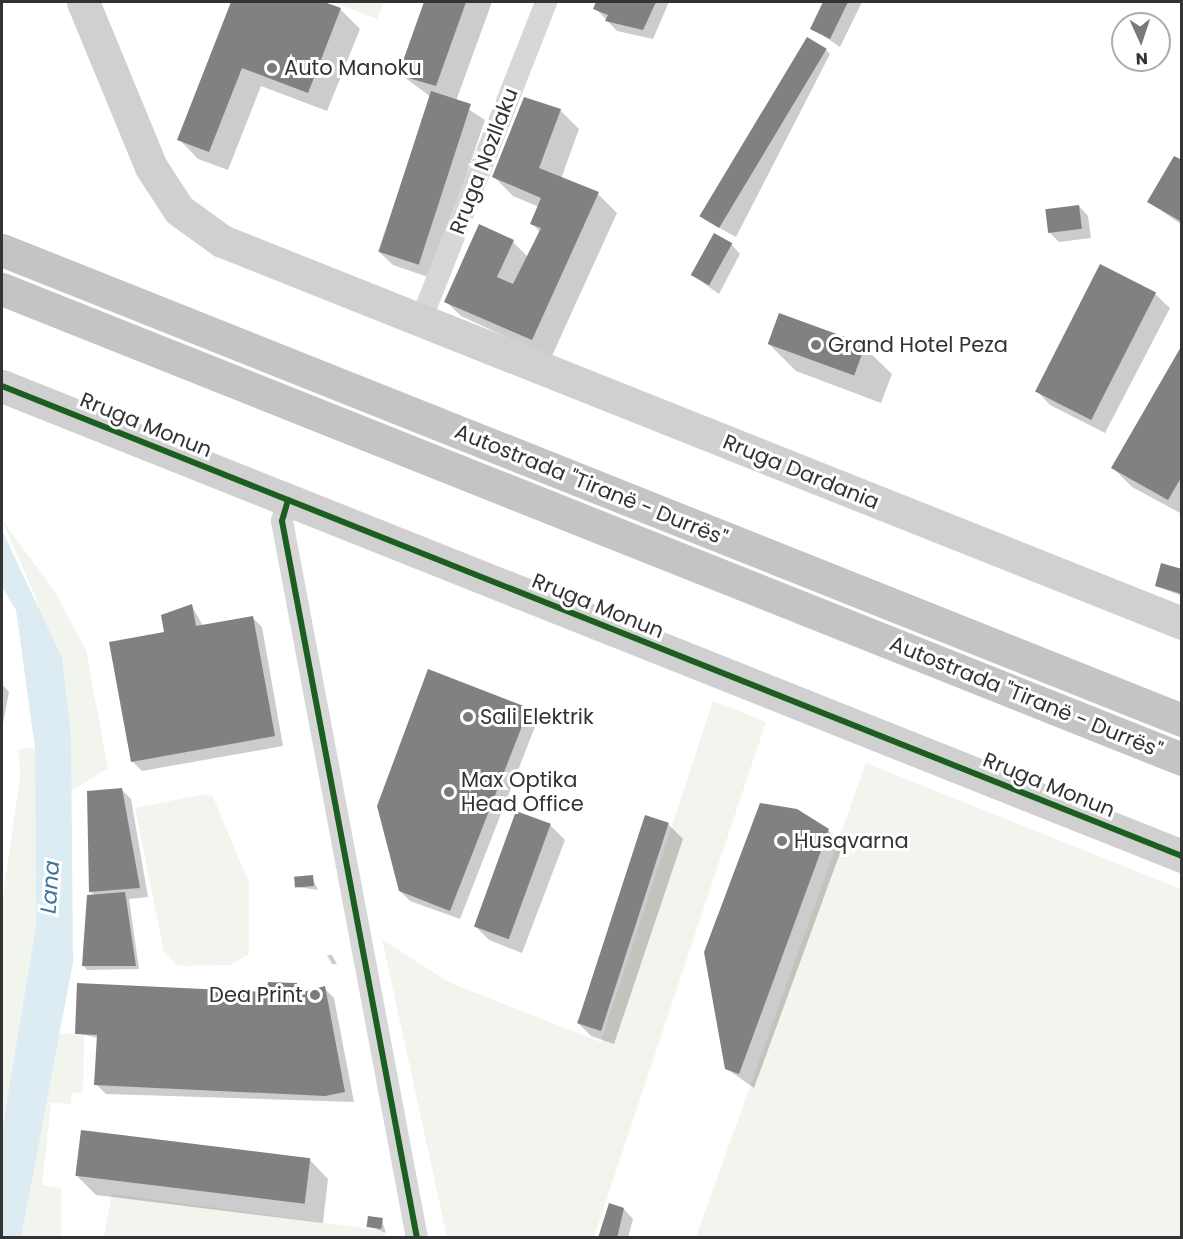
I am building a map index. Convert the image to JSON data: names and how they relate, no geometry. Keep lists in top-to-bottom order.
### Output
{
  "streets": {
    "highway": ["Autostrada \"Tiranë - Durrës\""],
    "main road": ["Rruga Monun", "Rruga Dardania"],
    "street": ["Rruga Nozllaku"]
  },
  "crossings": [
    ["Rruga Nozllaku", "Rruga Dardania"]
  ],
  "water": ["Lana"],
  "places": [
    "Auto Manoku",
    "Grand Hotel Peza",
    "Sali Elektrik",
    "Max Optika Head Office",
    "Husqvarna",
    "Dea Print"
  ],
  "north": "bottom"
}
